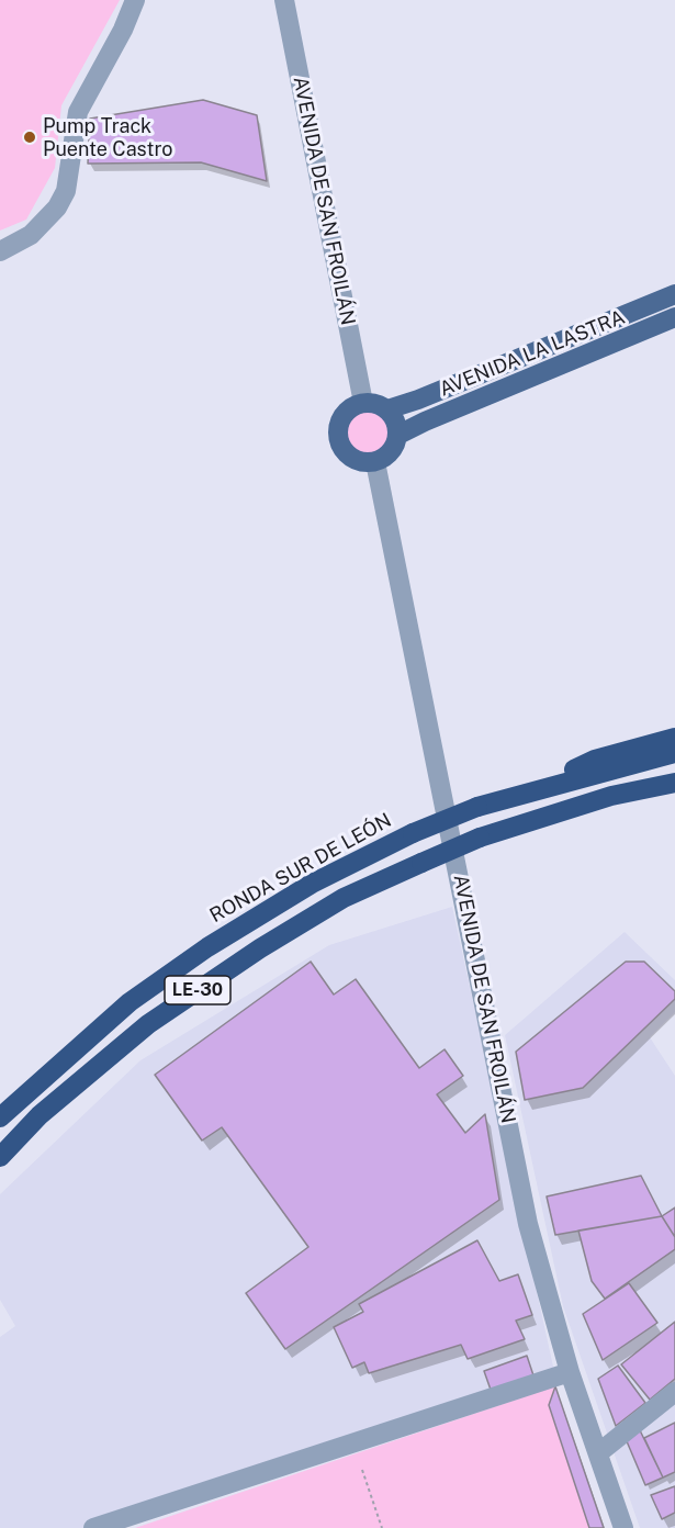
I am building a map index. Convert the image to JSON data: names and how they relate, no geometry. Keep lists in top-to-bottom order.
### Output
{
  "streets": {
    "highway": ["RONDA SUR DE LEÓN", "LE-30"],
    "main road": ["AVENIDA LA LASTRA"],
    "street": ["AVENIDA DE SAN FROILÁN"]
  },
  "crossings": [
    ["AVENIDA DE SAN FROILÁN", "AVENIDA LA LASTRA"]
  ],
  "places": ["Pump Track Puente Castro"]
}
